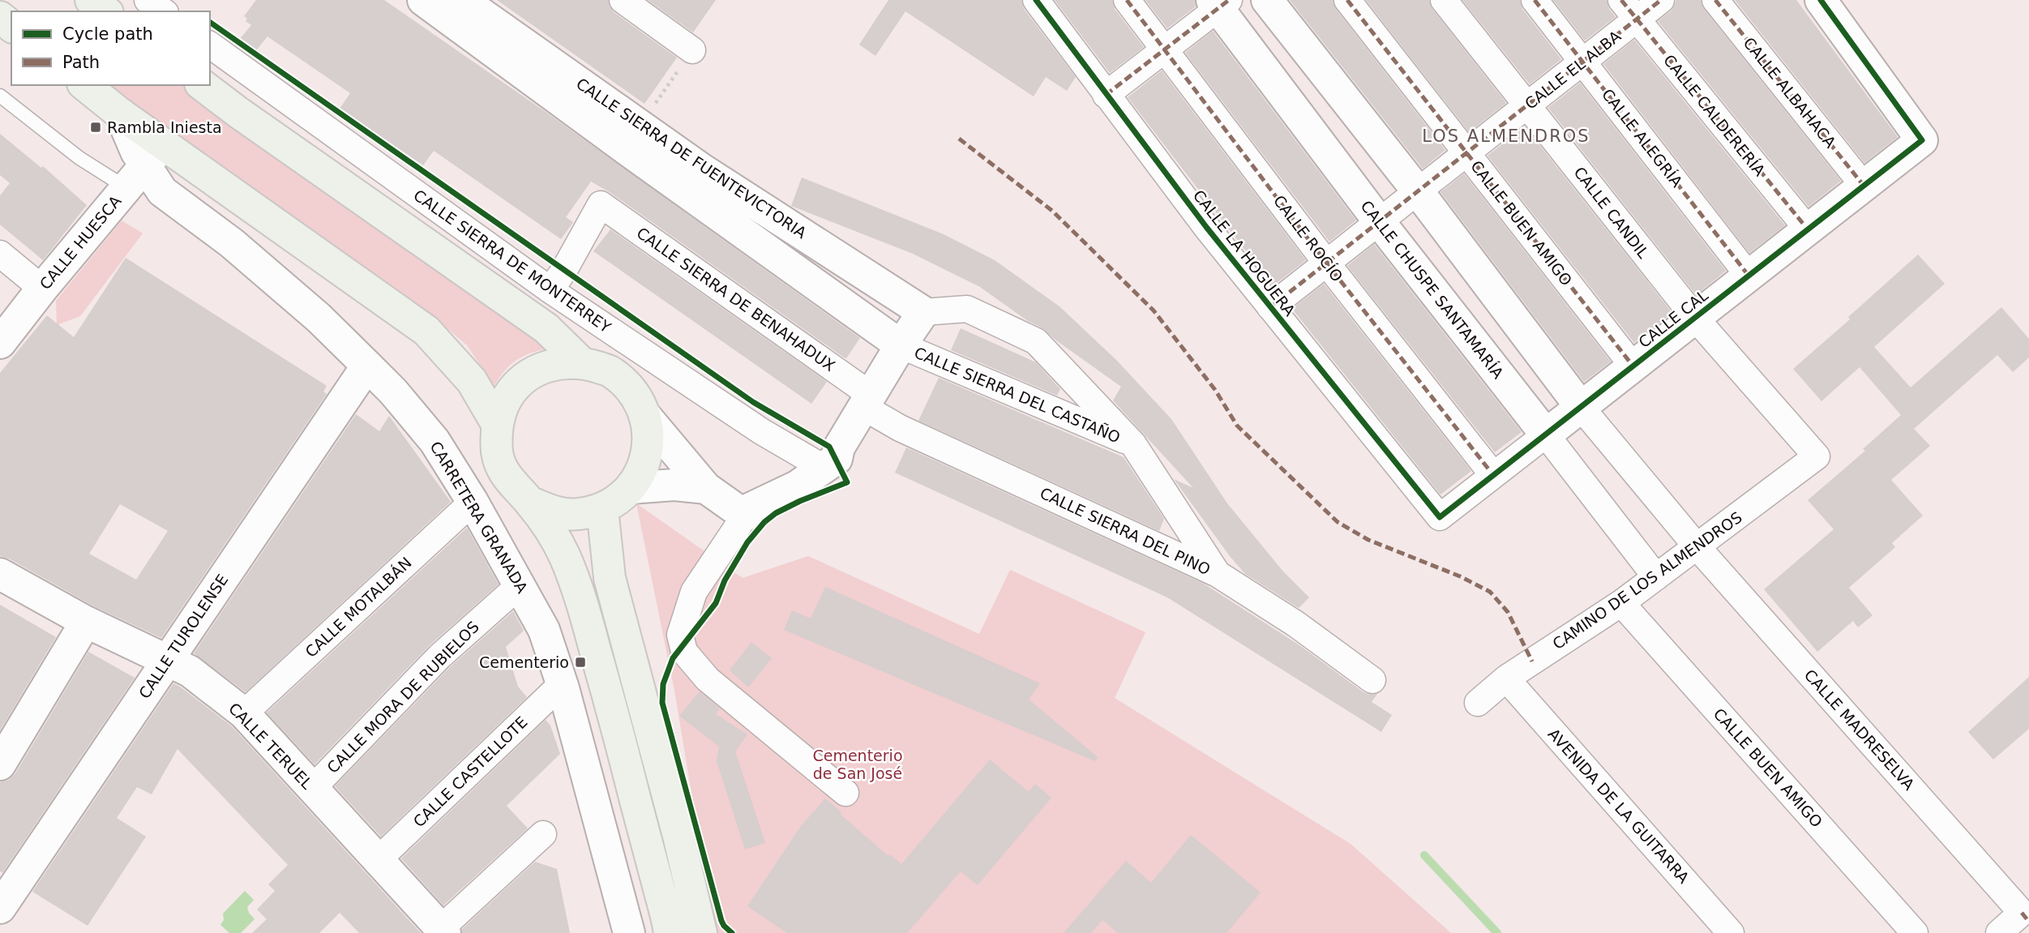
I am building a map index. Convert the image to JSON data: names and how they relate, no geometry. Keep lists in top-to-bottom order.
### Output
{
  "streets": {
    "main road": ["CARRETERA GRANADA"],
    "street": [
      "CALLE EL ALBA",
      "CALLE ALBAHACA",
      "CALLE CALDERERÍA",
      "CALLE ALEGRÍA",
      "CALLE SIERRA DE FUENTEVICTORIA",
      "CALLE CANDIL",
      "CALLE BUEN AMIGO",
      "CALLE ROCÍO",
      "CALLE HUESCA",
      "CALLE LA HOGUERA",
      "CALLE SIERRA DE MONTERREY",
      "CALLE CHUSPE SANTAMARÍA",
      "CALLE SIERRA DE BENAHADUX",
      "CALLE CAL",
      "CALLE SIERRA DEL CASTAÑO",
      "CALLE SIERRA DEL PINO",
      "CAMINO DE LOS ALMENDROS",
      "CALLE MOTALBÁN",
      "CALLE TUROLENSE",
      "CALLE MORA DE RUBIELOS",
      "CALLE MADRESELVA",
      "CALLE TERUEL",
      "CALLE CASTELLOTE",
      "AVENIDA DE LA GUITARRA"
    ]
  },
  "crossings": [
    ["CALLE EL ALBA", "CALLE CALDERERÍA"],
    ["CALLE EL ALBA", "CALLE ALEGRÍA"],
    ["CALLE EL ALBA", "CALLE CANDIL"],
    ["CALLE EL ALBA", "CALLE BUEN AMIGO"],
    ["CALLE EL ALBA", "CALLE ROCÍO"],
    ["CALLE EL ALBA", "CALLE LA HOGUERA"],
    ["CALLE EL ALBA", "CALLE CHUSPE SANTAMARÍA"],
    ["CALLE ALBAHACA", "CALLE CAL"],
    ["CALLE CALDERERÍA", "CALLE CAL"],
    ["CALLE ALEGRÍA", "CALLE CAL"],
    ["CALLE CANDIL", "CALLE CAL"],
    ["CALLE CANDIL", "CAMINO DE LOS ALMENDROS"],
    ["CALLE BUEN AMIGO", "CALLE CAL"],
    ["CALLE BUEN AMIGO", "CAMINO DE LOS ALMENDROS"],
    ["CALLE ROCÍO", "CALLE CAL"],
    ["CALLE HUESCA", "CARRETERA GRANADA"],
    ["CALLE LA HOGUERA", "CALLE CAL"],
    ["CALLE SIERRA DE MONTERREY", "CALLE SIERRA DE BENAHADUX"],
    ["CALLE CHUSPE SANTAMARÍA", "CALLE CAL"],
    ["CALLE CHUSPE SANTAMARÍA", "CAMINO DE LOS ALMENDROS"],
    ["CALLE SIERRA DE BENAHADUX", "CALLE SIERRA DEL PINO"],
    ["CARRETERA GRANADA", "CALLE MOTALBÁN"],
    ["CARRETERA GRANADA", "CALLE TUROLENSE"],
    ["CARRETERA GRANADA", "CALLE MORA DE RUBIELOS"],
    ["CARRETERA GRANADA", "CALLE CASTELLOTE"],
    ["CAMINO DE LOS ALMENDROS", "CALLE MADRESELVA"],
    ["CAMINO DE LOS ALMENDROS", "AVENIDA DE LA GUITARRA"],
    ["CALLE MOTALBÁN", "CALLE TERUEL"],
    ["CALLE TUROLENSE", "CALLE TERUEL"],
    ["CALLE MORA DE RUBIELOS", "CALLE TERUEL"],
    ["CALLE TERUEL", "CALLE CASTELLOTE"]
  ],
  "districts": ["LOS ALMENDROS"],
  "parks": ["Cementerio de San José"],
  "places": {
    "transit": ["Rambla Iniesta", "Cementerio"]
  },
  "legend": ["Cycle path", "Path"]
}
